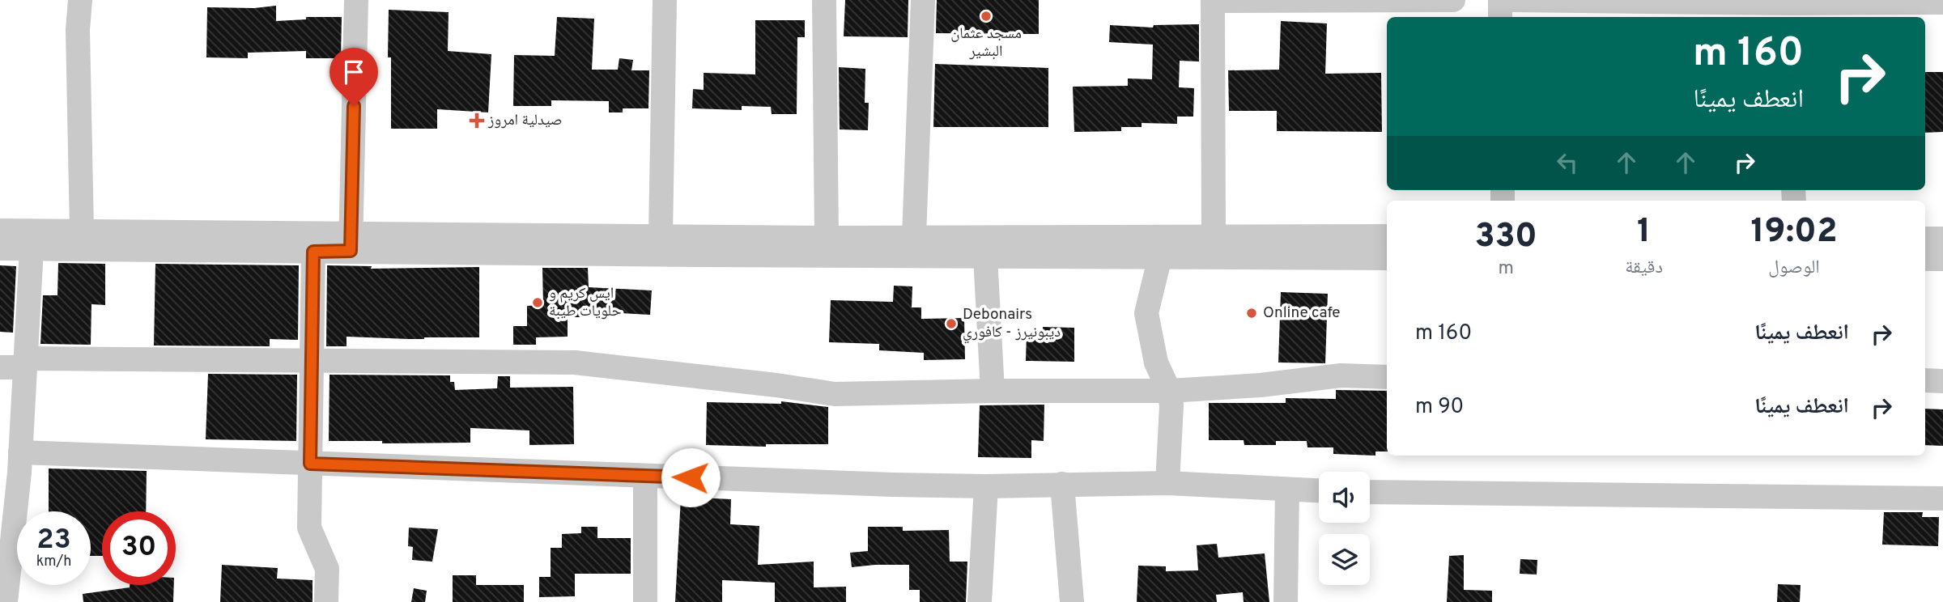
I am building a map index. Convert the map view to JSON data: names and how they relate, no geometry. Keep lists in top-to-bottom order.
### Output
{
  "places": {
    "other": [
      "مسجد عثمان البشير",
      "ايس كريم و حلويات طيبة",
      "Online cafe",
      "Debonairs ديبونيرز - كافوري"
    ],
    "health": ["صيدلية امروز"]
  },
  "page": {
    "turn": ["160 m", "انعطف يمينًا"],
    "eta": [
      "19:02",
      "الوصول",
      "1",
      "دقيقة",
      "330",
      "m"
    ],
    "list": [
      {
        "name": "انعطف يمينًا",
        "value": "160 m"
      },
      {
        "name": "انعطف يمينًا",
        "value": "90 m"
      }
    ],
    "speed": "23 km/h",
    "limit": "30"
  }
}
